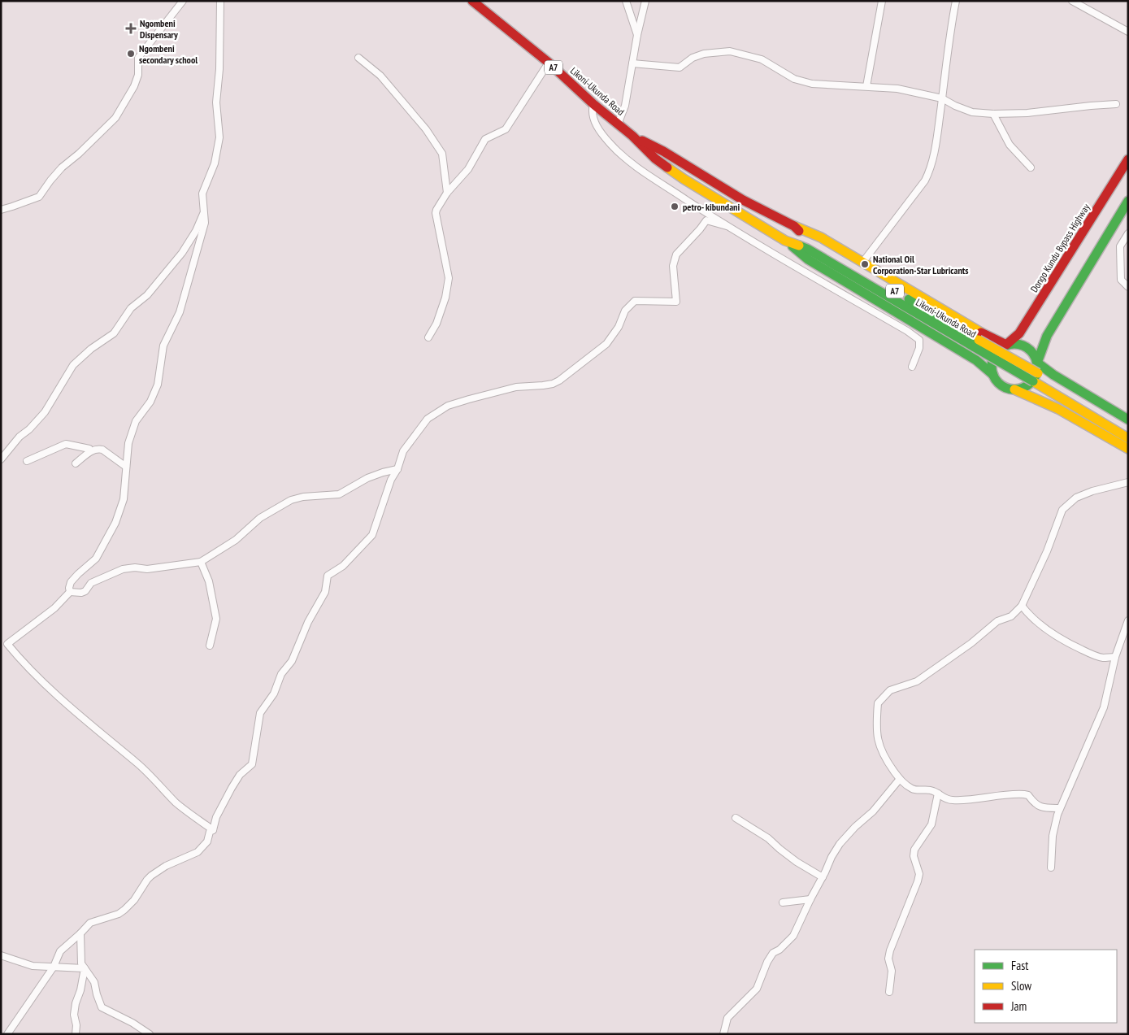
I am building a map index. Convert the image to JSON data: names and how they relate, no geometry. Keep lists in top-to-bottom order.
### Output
{
  "streets": {
    "highway": ["A7", "Likoni-Ukunda Road", "Dongo Kundu Bypass Highway"]
  },
  "places": {
    "health": ["Ngombeni Dispensary"],
    "other": ["Ngombeni secondary school", "petro- kibundani", "National Oil Corporation-Star Lubricants"]
  },
  "legend": ["Fast", "Slow", "Jam"]
}
